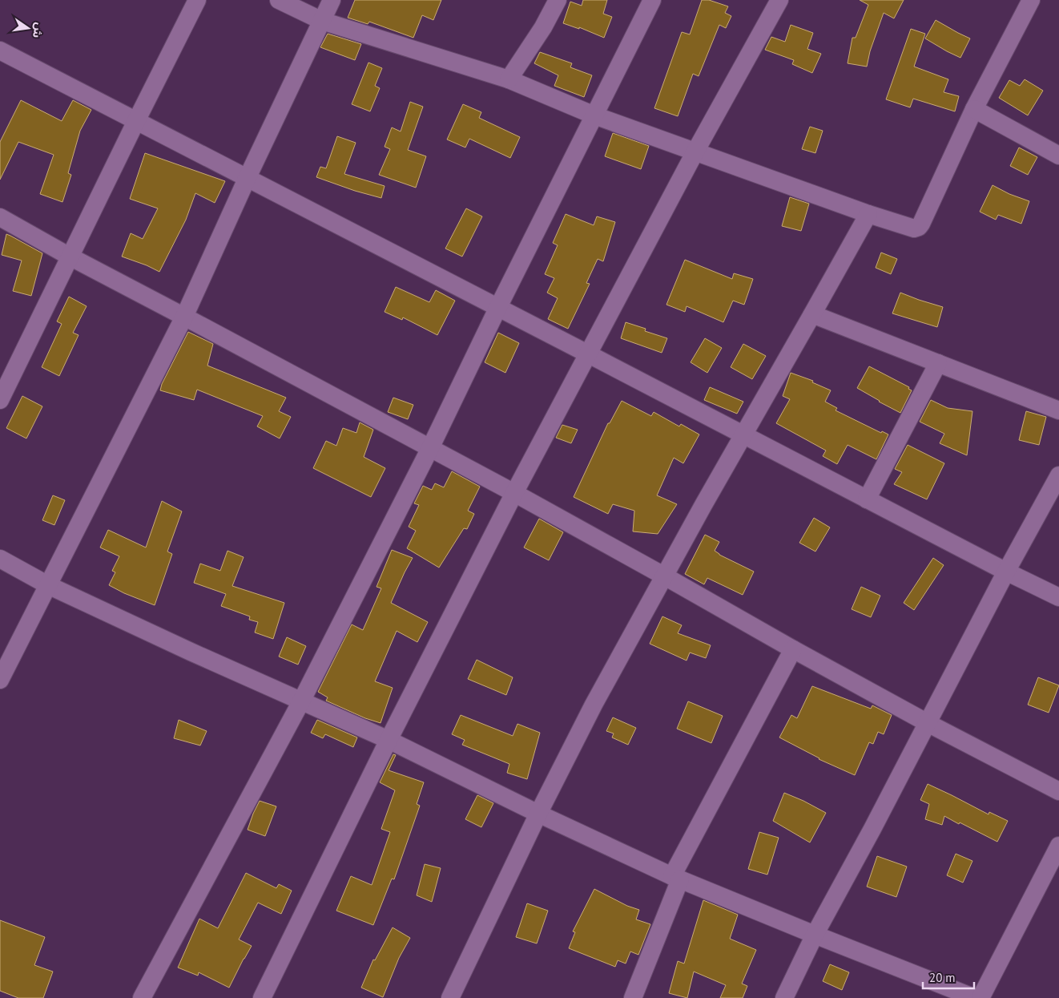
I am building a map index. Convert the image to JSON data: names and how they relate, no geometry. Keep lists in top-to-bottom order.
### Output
{
  "scale_bar": "20 m",
  "north": "right"
}
